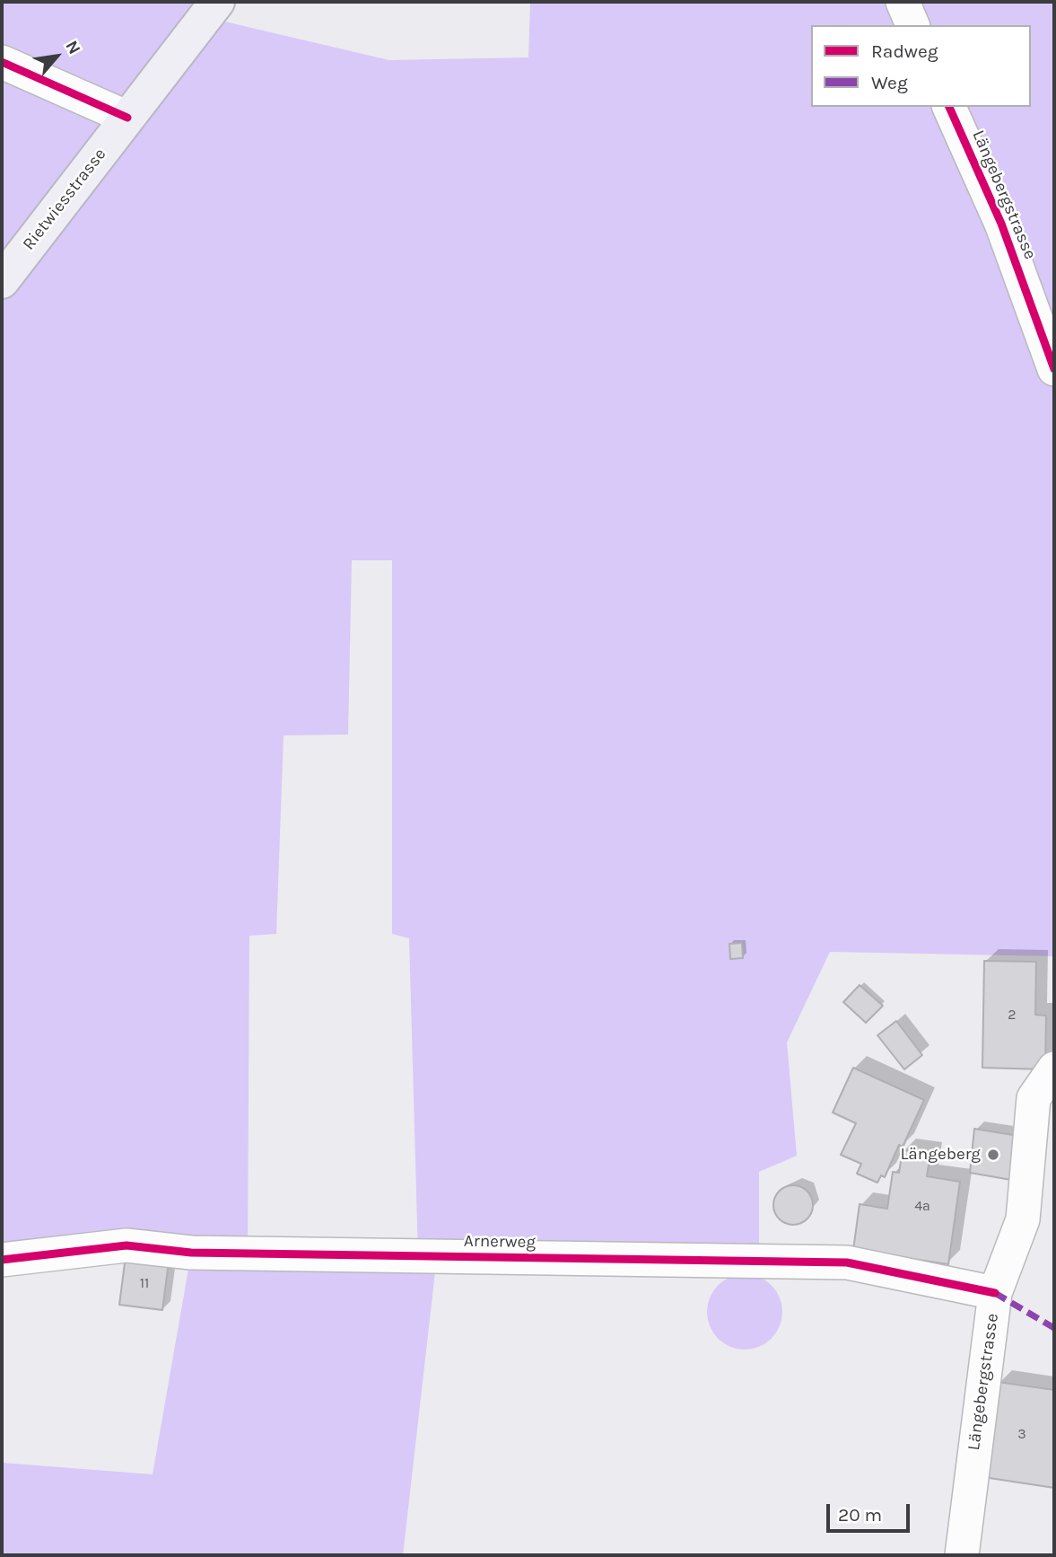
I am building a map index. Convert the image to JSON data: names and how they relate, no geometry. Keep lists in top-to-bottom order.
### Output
{
  "streets": {
    "main road": ["Rietwiesstrasse"],
    "street": ["Längebergstrasse", "Arnerweg"]
  },
  "crossings": [
    ["Längebergstrasse", "Arnerweg"]
  ],
  "places": ["Längeberg"],
  "house_numbers": [
    "2",
    "4a",
    "11",
    "3"
  ],
  "legend": ["Radweg", "Weg"],
  "scale_bar": "20 m",
  "north": "top right"
}
